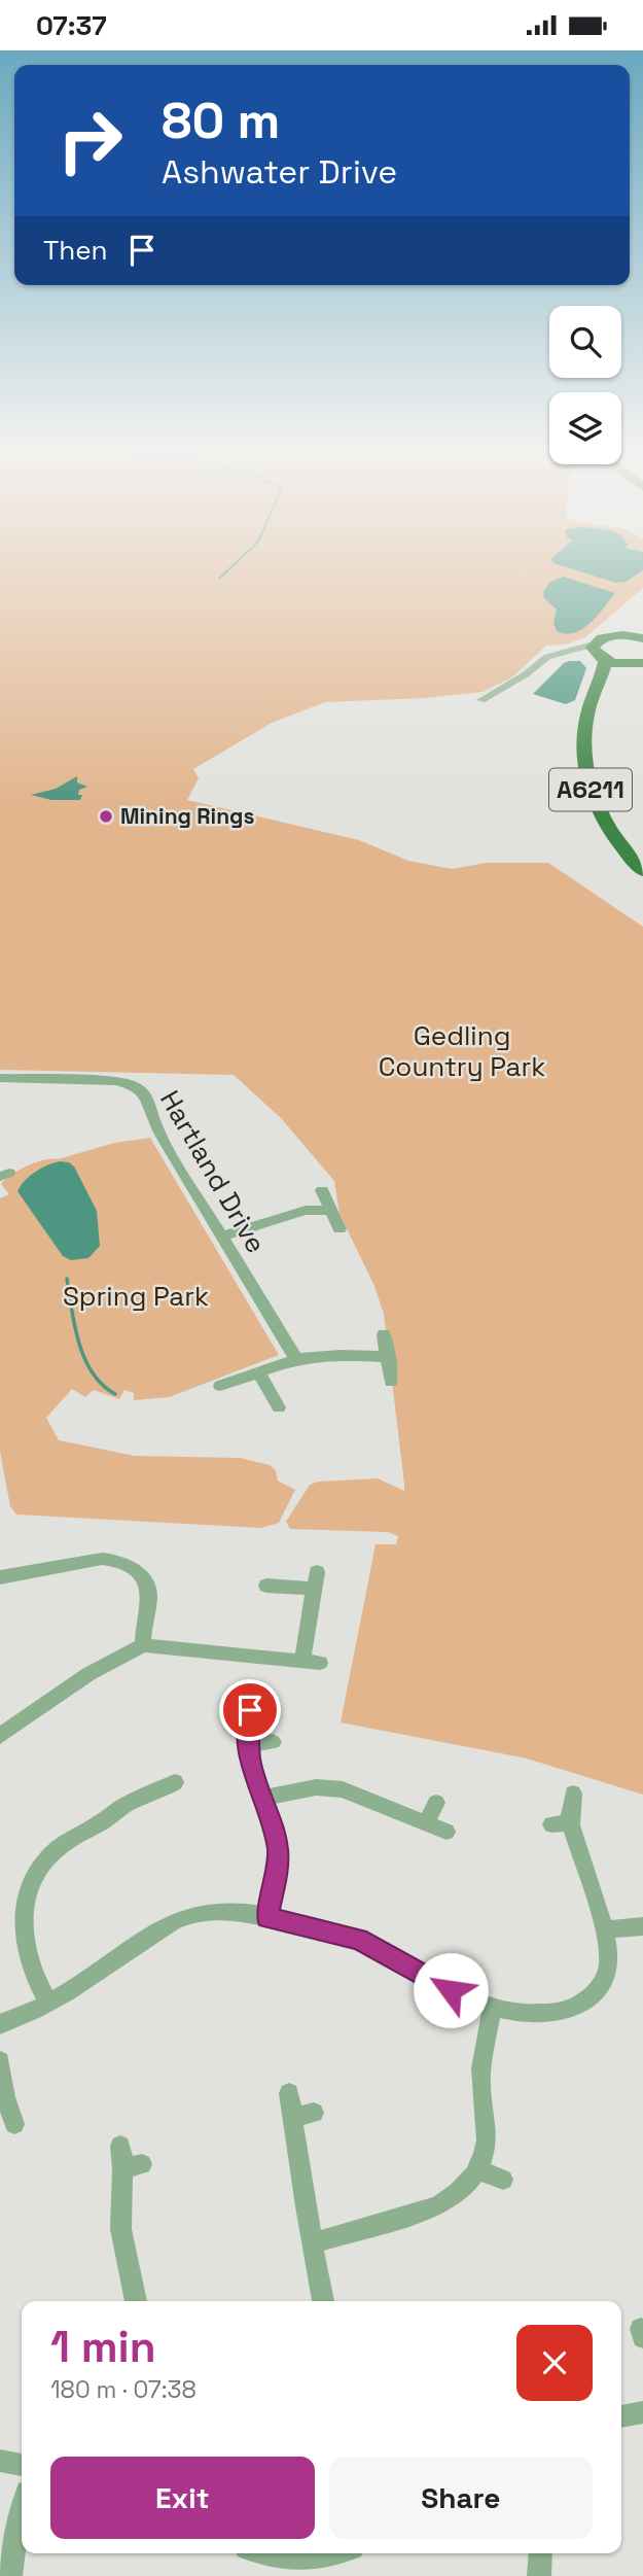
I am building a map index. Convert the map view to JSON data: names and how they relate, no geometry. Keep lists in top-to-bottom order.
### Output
{
  "streets": {
    "main road": ["A6211"],
    "street": ["Hartland Drive"]
  },
  "parks": ["Gedling Country Park", "Spring Park"],
  "places": ["Mining Rings"],
  "page": {
    "status": "07:37",
    "turn": ["80 m", "Ashwater Drive"],
    "then": "Then",
    "heading": ["1 min", "180 m · 07:38"],
    "buttons": ["Exit", "Share"]
  }
}
